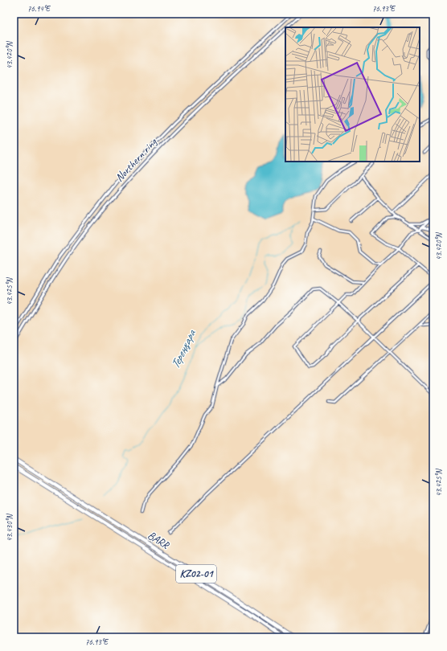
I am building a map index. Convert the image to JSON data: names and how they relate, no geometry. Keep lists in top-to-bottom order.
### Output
{
  "streets": {
    "highway": ["BARR", "KZ02-01"],
    "street": ["Northern ring"]
  },
  "water": ["Тереңқара"],
  "coordinates": [
    "76.94°E",
    "76.93°E",
    "43.420°N",
    "43.425°N",
    "43.430°N"
  ]
}
